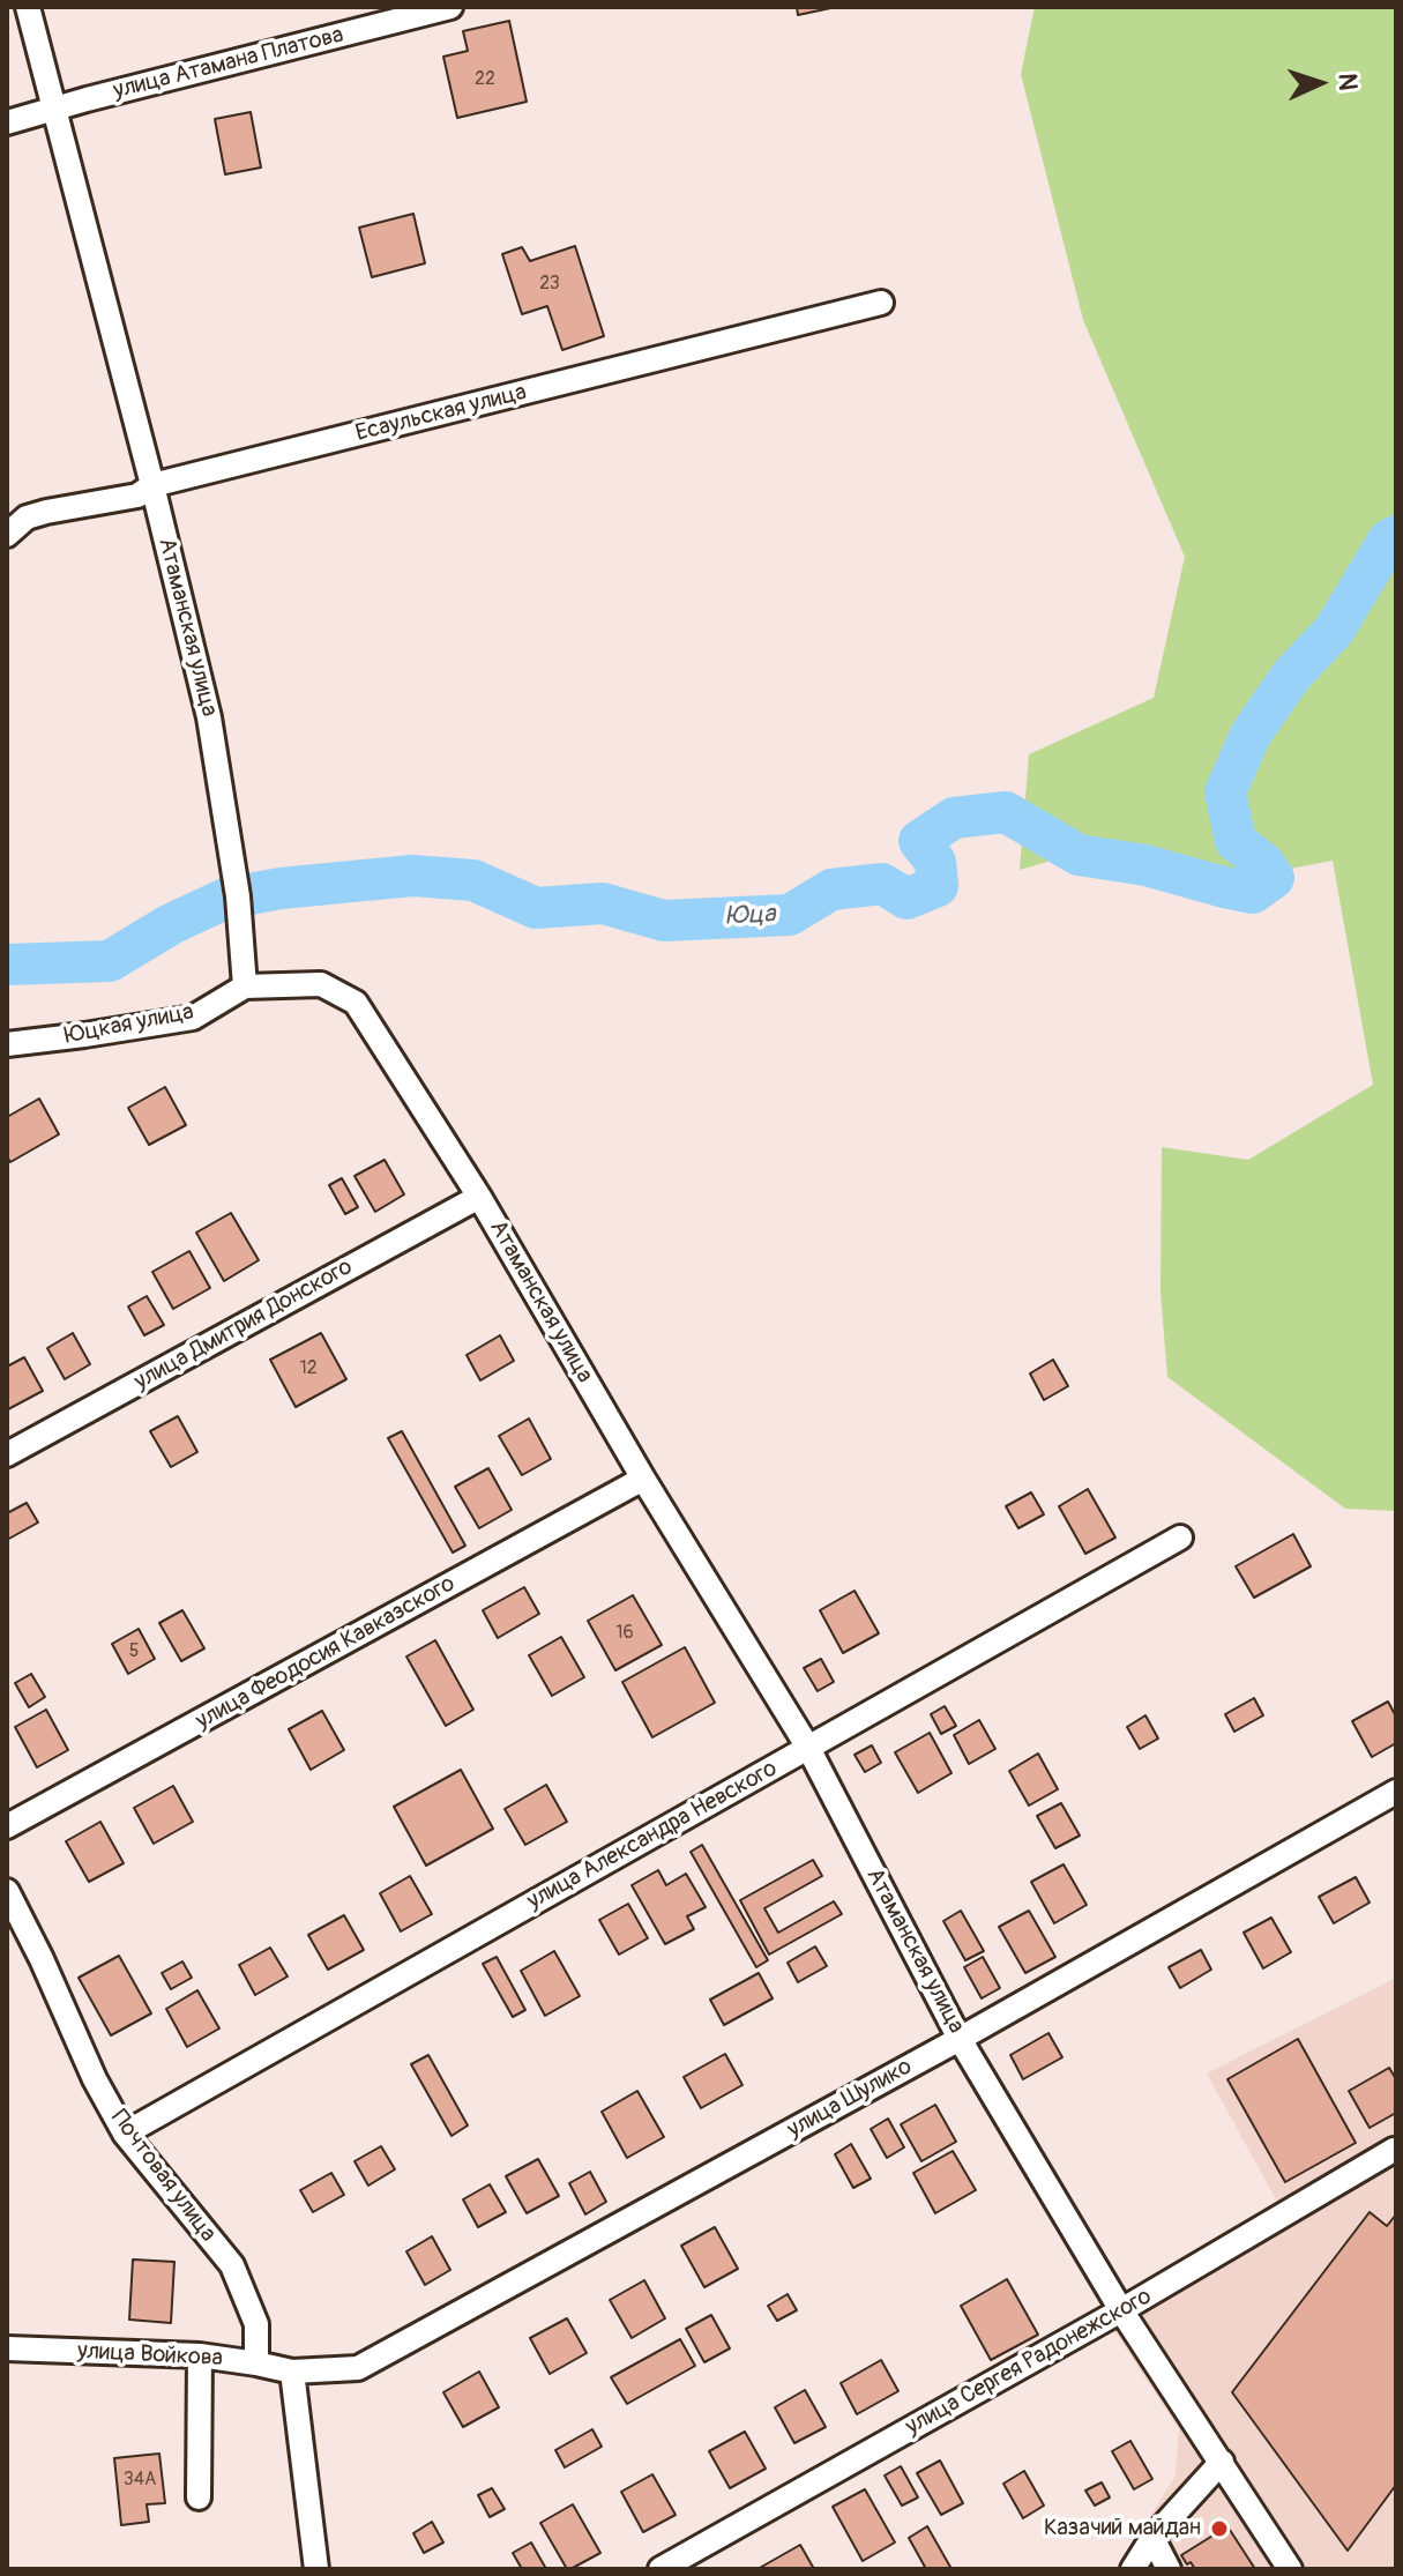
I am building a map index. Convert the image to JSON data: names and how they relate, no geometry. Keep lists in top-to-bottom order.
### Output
{
  "streets": {
    "street": [
      "улица Атамана Платова",
      "Есаульская улица",
      "Атаманская улица",
      "Юцкая улица",
      "улица Дмитрия Донского",
      "улица Феодосия Кавказского",
      "улица Александра Невского",
      "улица Шулико",
      "Почтовая улица",
      "улица Войкова",
      "улица Сергея Радонежского"
    ]
  },
  "crossings": [
    ["улица Атамана Платова", "Атаманская улица"],
    ["Есаульская улица", "Атаманская улица"],
    ["Атаманская улица", "Юцкая улица"],
    ["Атаманская улица", "улица Дмитрия Донского"],
    ["Атаманская улица", "улица Феодосия Кавказского"],
    ["Атаманская улица", "улица Александра Невского"],
    ["Атаманская улица", "улица Шулико"],
    ["Атаманская улица", "улица Сергея Радонежского"],
    ["улица Александра Невского", "Почтовая улица"],
    ["улица Шулико", "улица Войкова"],
    ["Почтовая улица", "улица Войкова"]
  ],
  "water": ["Юца"],
  "places": ["Казачий майдан"],
  "house_numbers": [
    "22",
    "23",
    "12",
    "16",
    "5",
    "34А"
  ],
  "north": "right"
}
